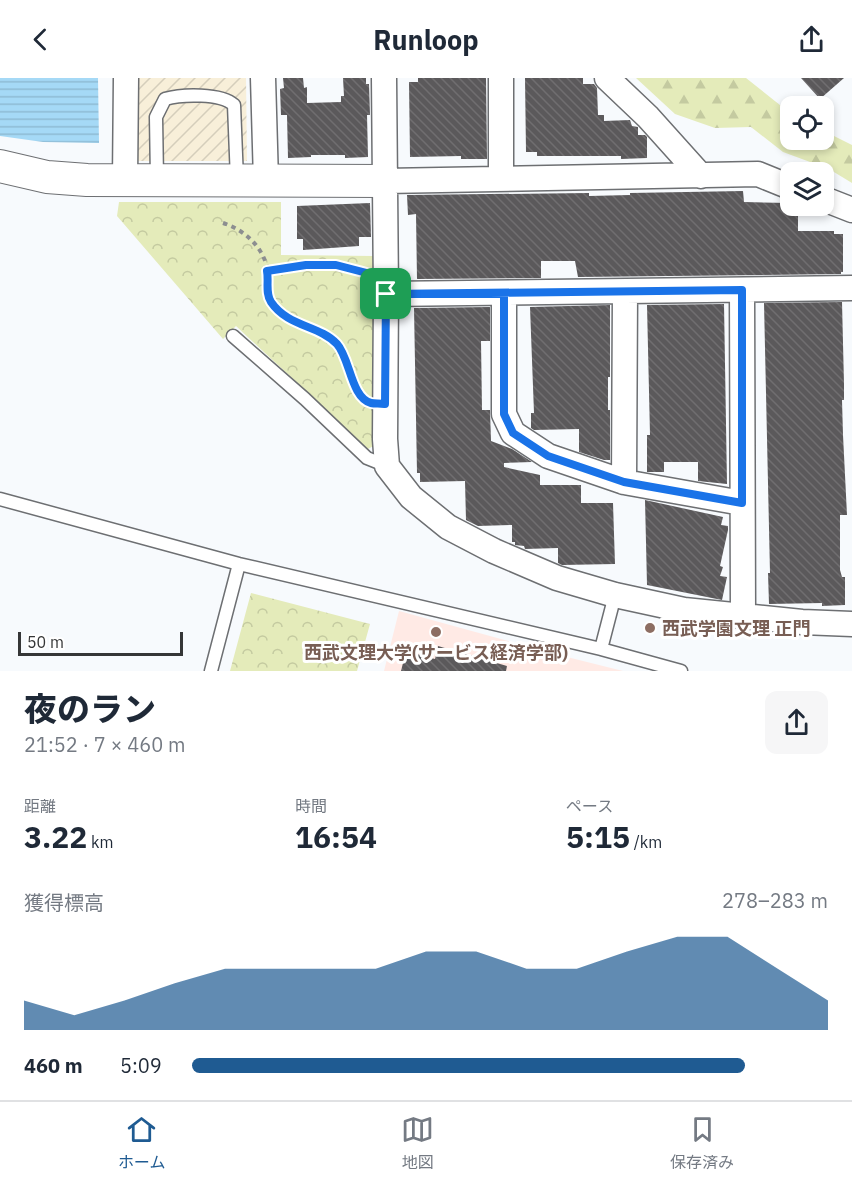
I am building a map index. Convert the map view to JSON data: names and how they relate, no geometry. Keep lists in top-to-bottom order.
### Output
{
  "places": ["西武学園文理 正門", "西武文理大学(サービス経済学部)"],
  "scale_bar": "50 m",
  "page": {
    "header": "Runloop",
    "scale": "50 m",
    "heading": ["夜のラン", "21:52 · 7 × 460 m"],
    "stats": [
      ["距離", "3.22 km"],
      ["時間", "16:54"],
      ["ペース", "5:15 /km"]
    ],
    "chart": ["獲得標高", "278–283 m"],
    "list": [
      {
        "name": "460 m",
        "note": "5:09"
      }
    ],
    "tabs": ["ホーム", "地図", "保存済み"]
  }
}
